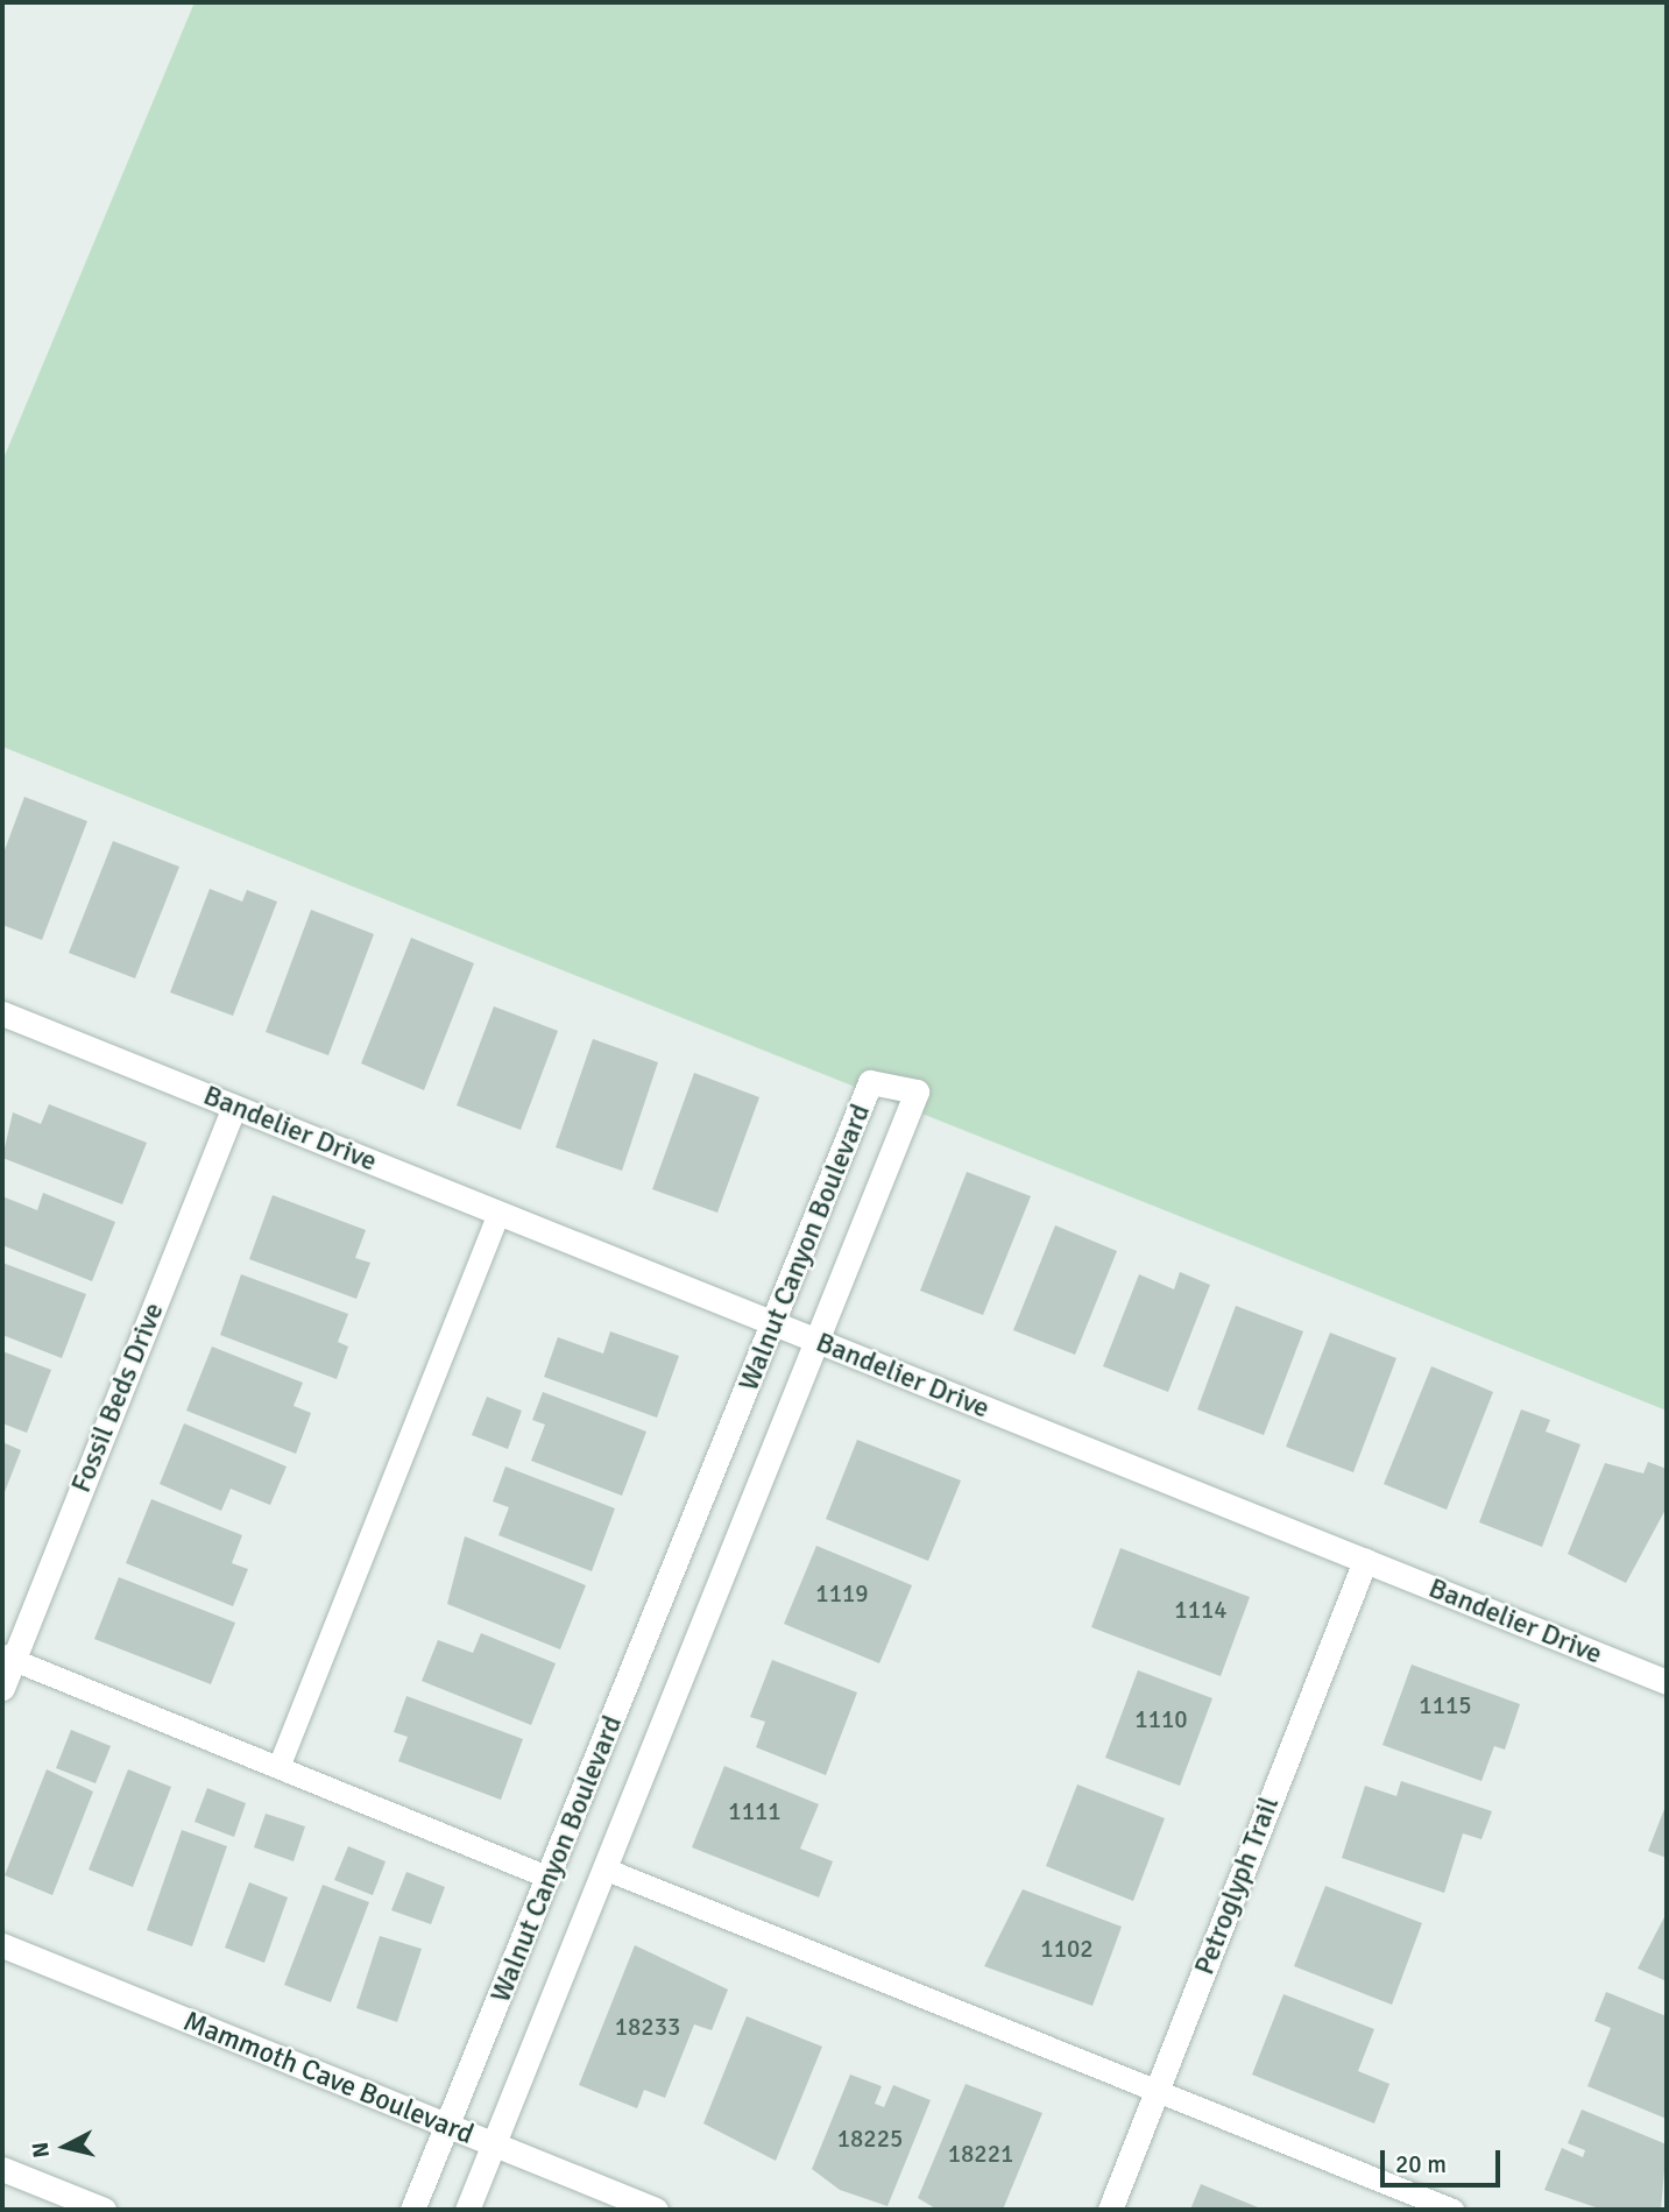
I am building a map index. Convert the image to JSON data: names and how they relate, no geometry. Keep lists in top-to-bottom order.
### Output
{
  "streets": {
    "street": [
      "Bandelier Drive",
      "Walnut Canyon Boulevard",
      "Fossil Beds Drive",
      "Petroglyph Trail",
      "Mammoth Cave Boulevard"
    ]
  },
  "crossings": [
    ["Bandelier Drive", "Walnut Canyon Boulevard"],
    ["Bandelier Drive", "Fossil Beds Drive"],
    ["Bandelier Drive", "Petroglyph Trail"],
    ["Walnut Canyon Boulevard", "Mammoth Cave Boulevard"]
  ],
  "house_numbers": [
    "1119",
    "1114",
    "1115",
    "1110",
    "1111",
    "1102",
    "18233",
    "18225",
    "18221"
  ],
  "scale_bar": "20 m",
  "north": "left"
}
